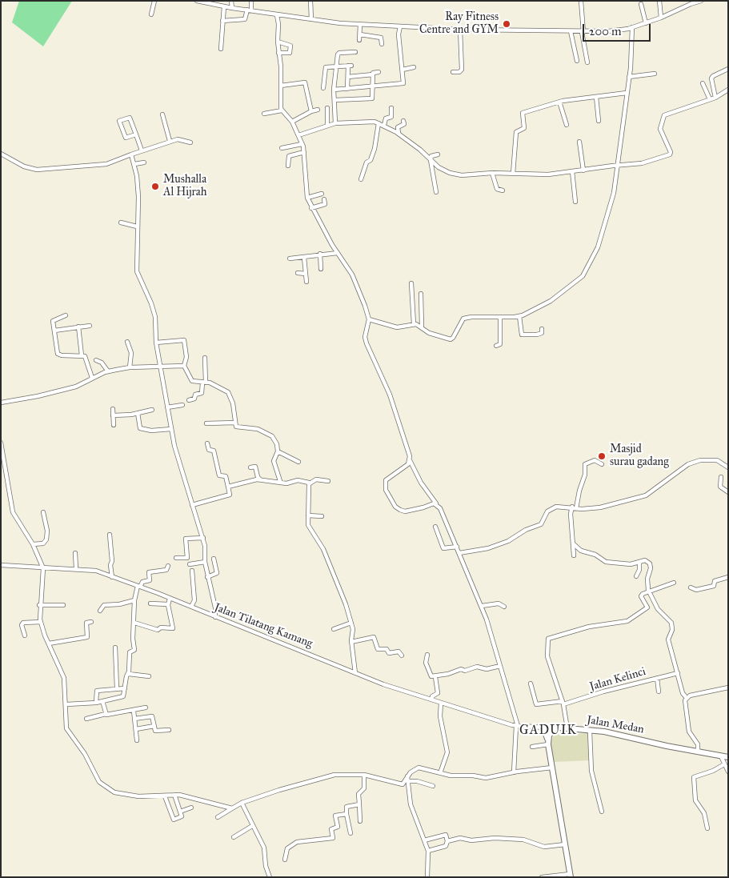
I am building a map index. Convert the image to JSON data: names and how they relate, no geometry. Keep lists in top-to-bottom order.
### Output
{
  "streets": {
    "highway": ["Jalan Medan"],
    "street": ["Jalan Tilatang Kamang", "Jalan Kelinci"]
  },
  "crossings": [
    ["Jalan Tilatang Kamang", "Jalan Medan"]
  ],
  "districts": ["GADUIK"],
  "places": ["Ray Fitness Centre and GYM", "Mushalla Al Hijrah", "Masjid surau gadang"],
  "scale_bar": "200 m"
}
